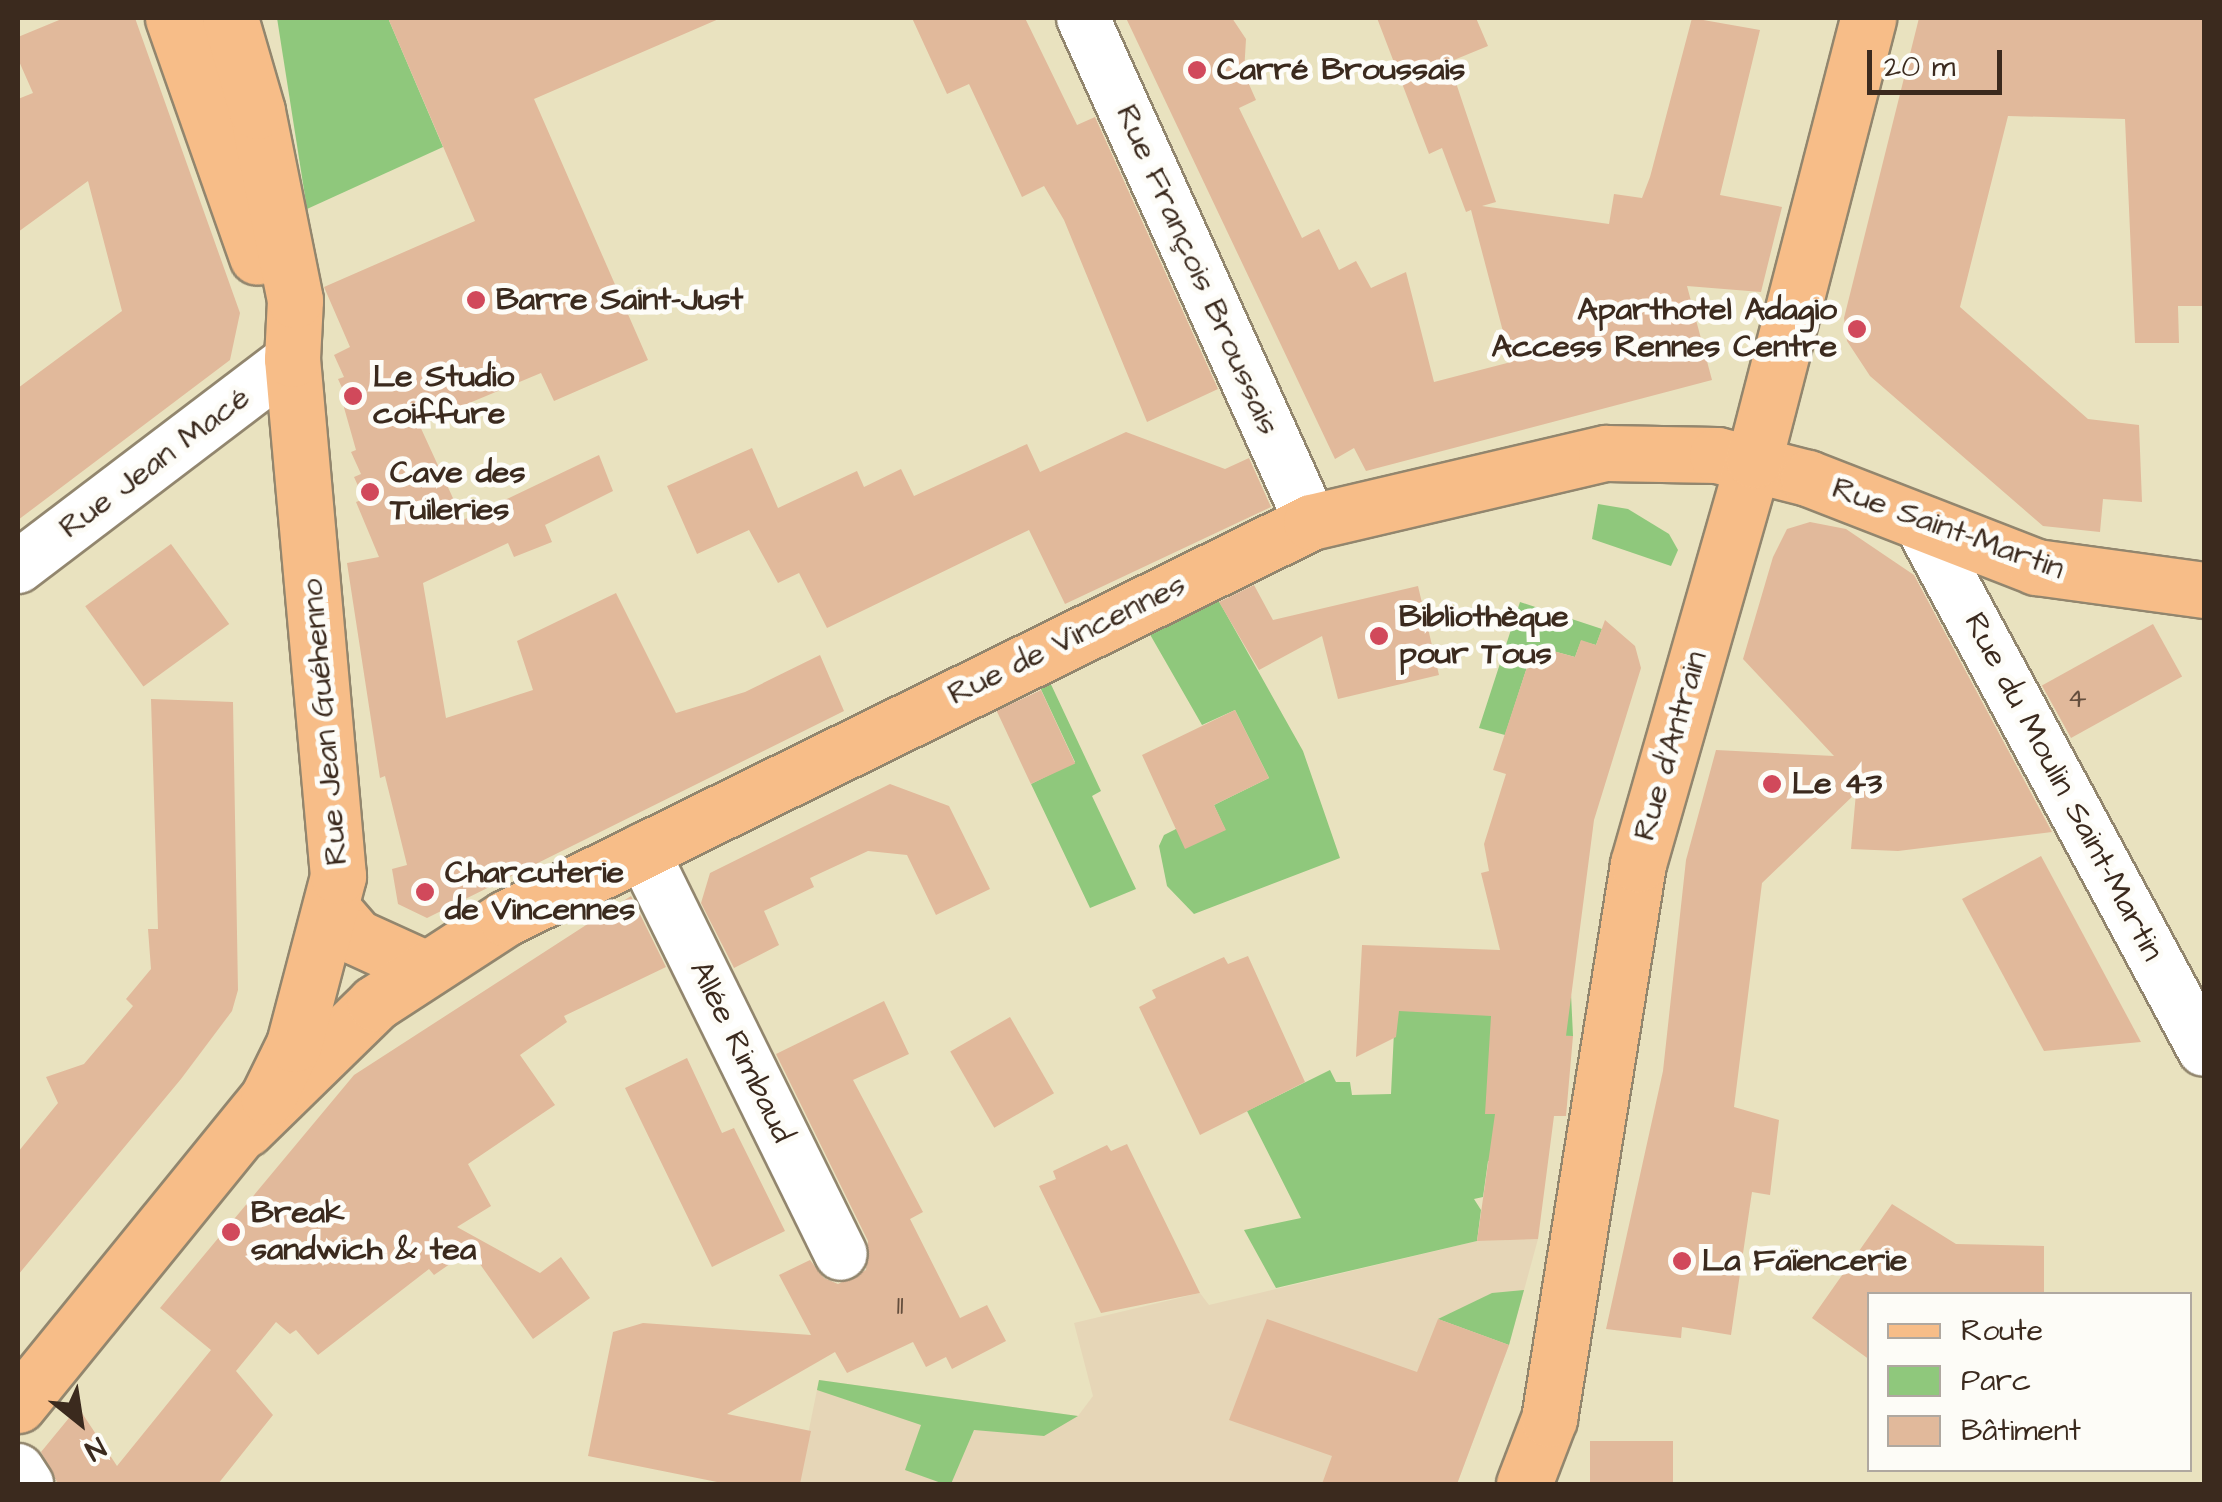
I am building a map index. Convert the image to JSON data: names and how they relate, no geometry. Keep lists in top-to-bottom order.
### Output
{
  "streets": {
    "main road": [
      "Rue Saint-Martin",
      "Rue de Vincennes",
      "Rue Jean Guéhenno",
      "Rue d'Antrain"
    ],
    "street": [
      "Rue François Broussais",
      "Rue Jean Macé",
      "Rue du Moulin Saint-Martin",
      "Allée Rimbaud"
    ]
  },
  "crossings": [
    ["Rue François Broussais", "Rue de Vincennes"],
    ["Rue Jean Macé", "Rue Jean Guéhenno"],
    ["Rue Saint-Martin", "Rue de Vincennes"],
    ["Rue Saint-Martin", "Rue d'Antrain"],
    ["Rue Saint-Martin", "Rue du Moulin Saint-Martin"],
    ["Rue de Vincennes", "Rue Jean Guéhenno"],
    ["Rue de Vincennes", "Rue d'Antrain"],
    ["Rue de Vincennes", "Allée Rimbaud"]
  ],
  "places": [
    "Carré Broussais",
    "Barre Saint-Just",
    "Aparthotel Adagio Access Rennes Centre",
    "Le Studio coiffure",
    "Cave des Tuileries",
    "Bibliothèque pour Tous",
    "Le 43",
    "Charcuterie de Vincennes",
    "Break sandwich & tea",
    "La Faïencerie"
  ],
  "house_numbers": ["4", "11"],
  "legend": ["Route", "Parc", "Bâtiment"],
  "scale_bar": "20 m",
  "north": "bottom right"
}
